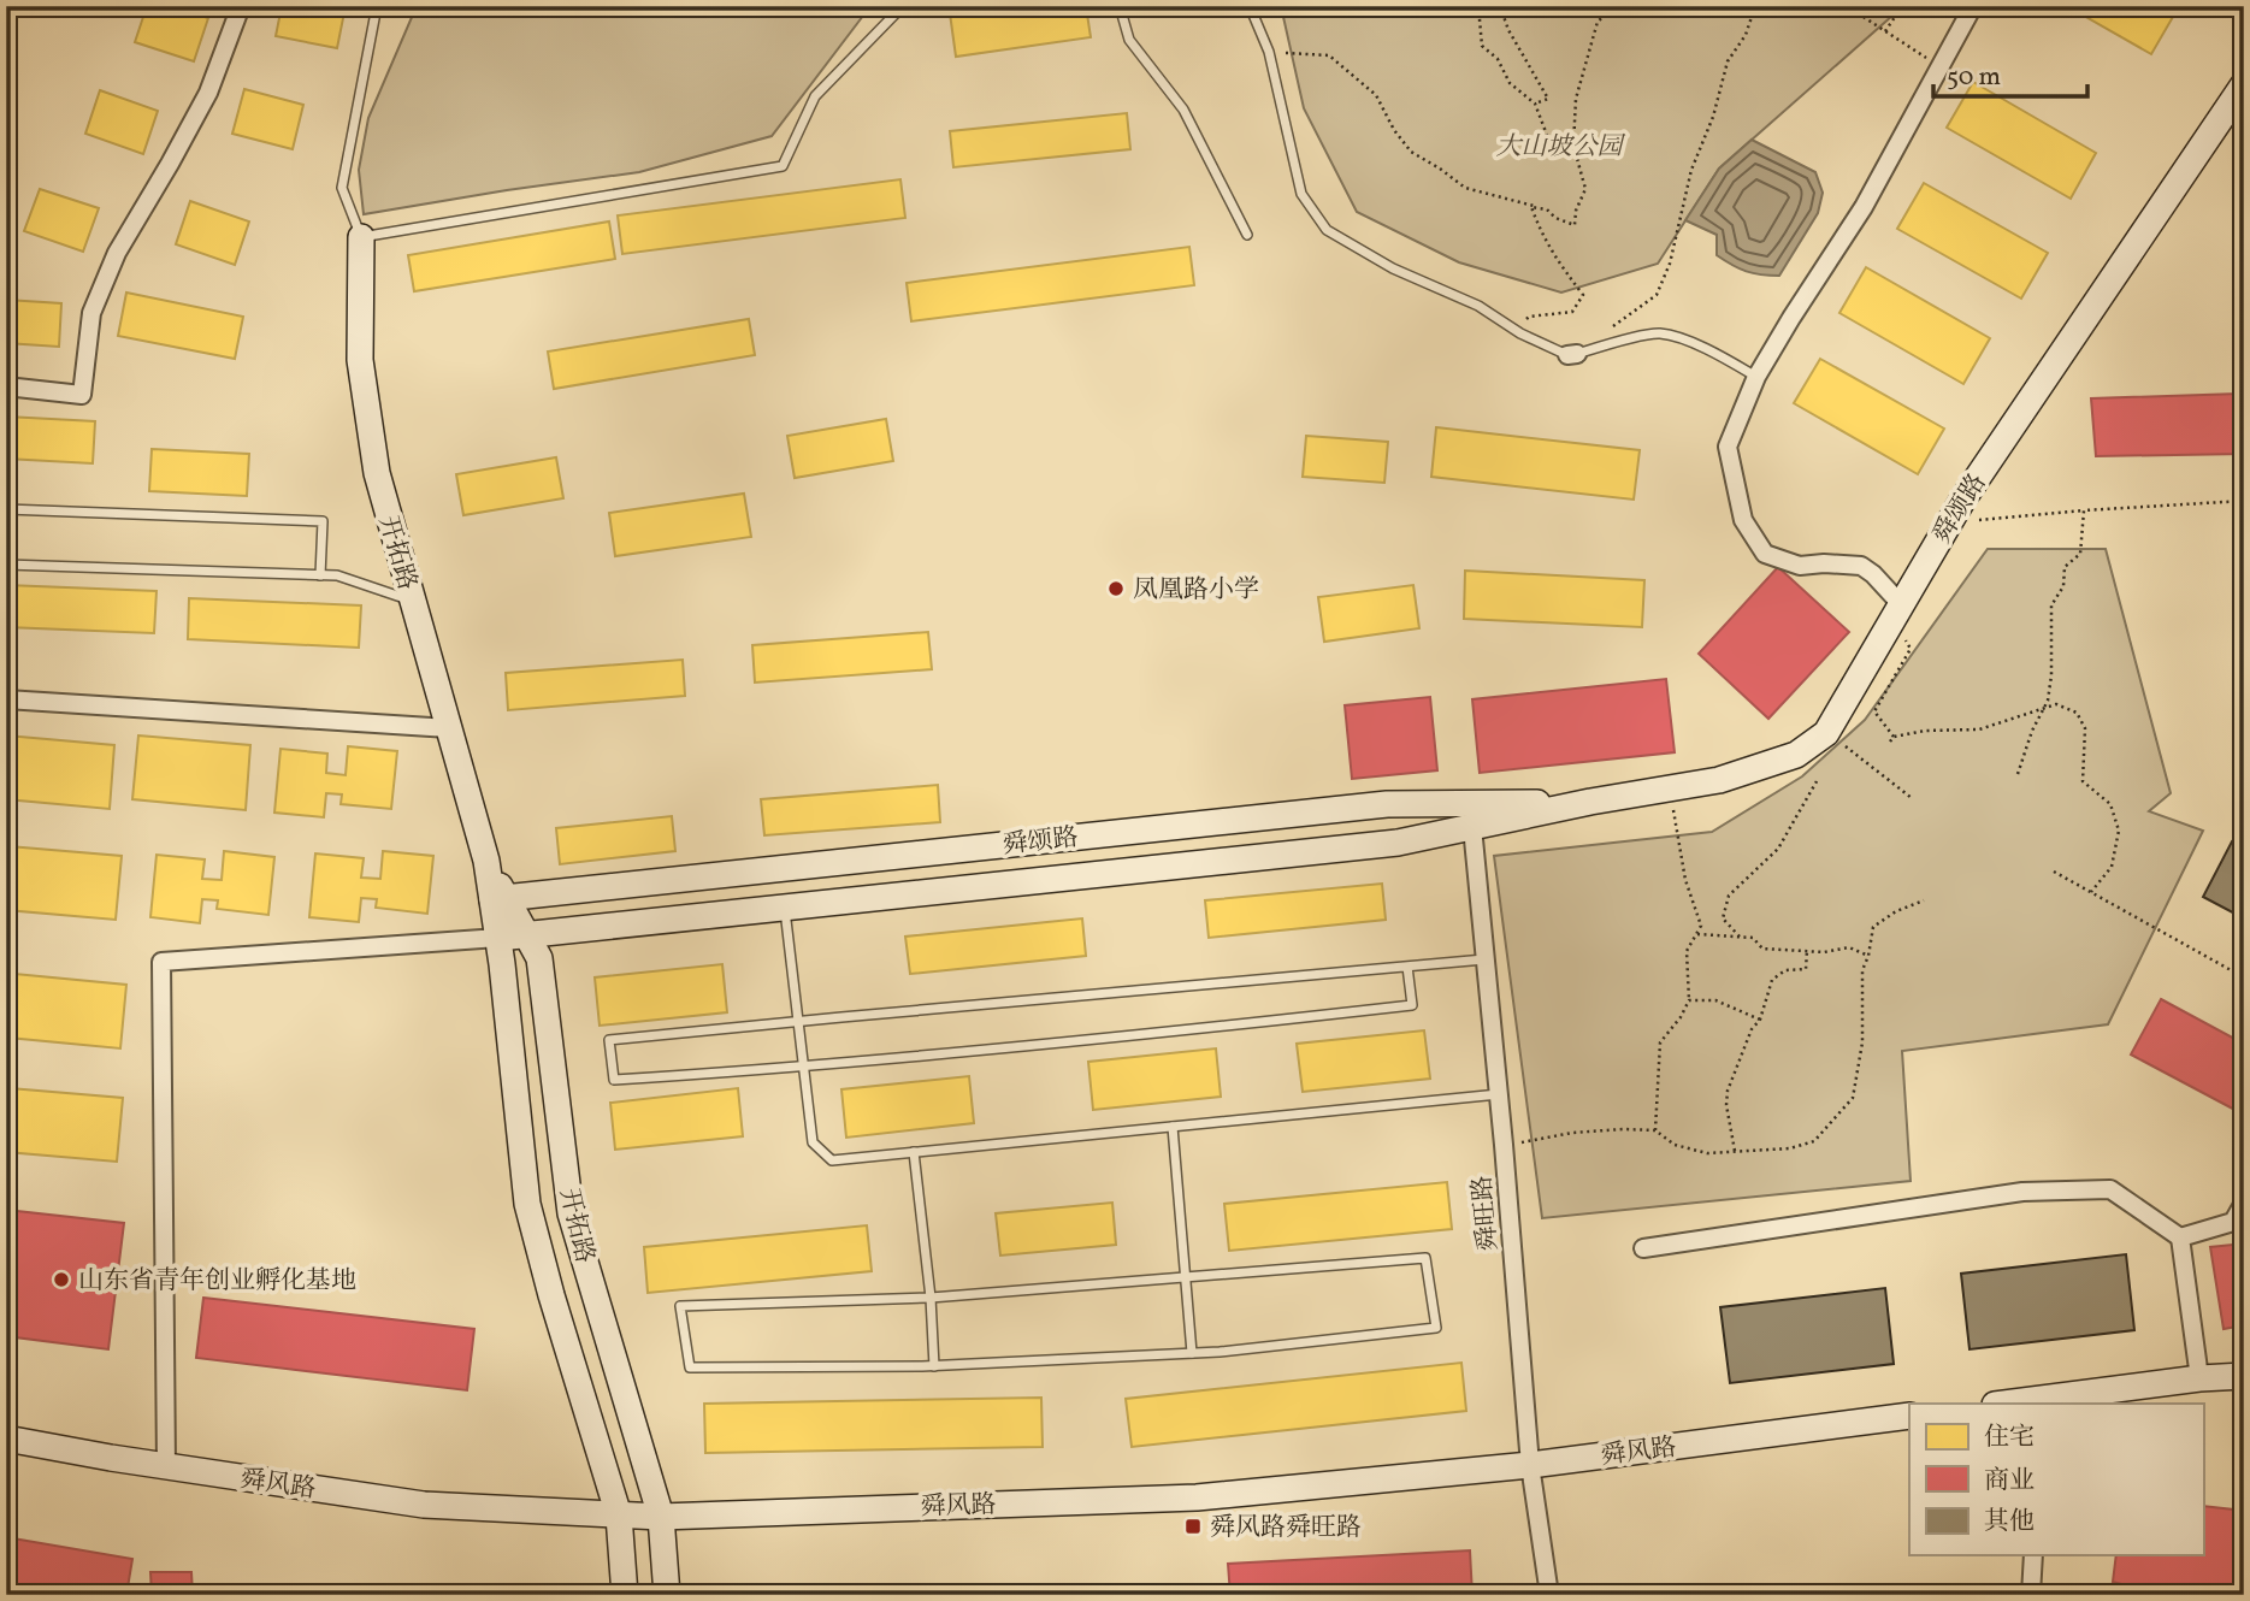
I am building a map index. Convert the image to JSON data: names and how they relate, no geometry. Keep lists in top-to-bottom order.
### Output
{
  "streets": {
    "street": [
      "舜颂路",
      "开拓路",
      "舜旺路",
      "舜风路"
    ]
  },
  "crossings": [
    ["舜颂路", "开拓路"],
    ["舜颂路", "舜旺路"],
    ["开拓路", "舜风路"],
    ["舜旺路", "舜风路"]
  ],
  "parks": ["大山坡公园"],
  "places": {
    "other": ["凤凰路小学", "山东省青年创业孵化基地"],
    "transit": ["舜风路舜旺路"]
  },
  "legend": ["住宅", "商业", "其他"],
  "scale_bar": "50 m"
}
